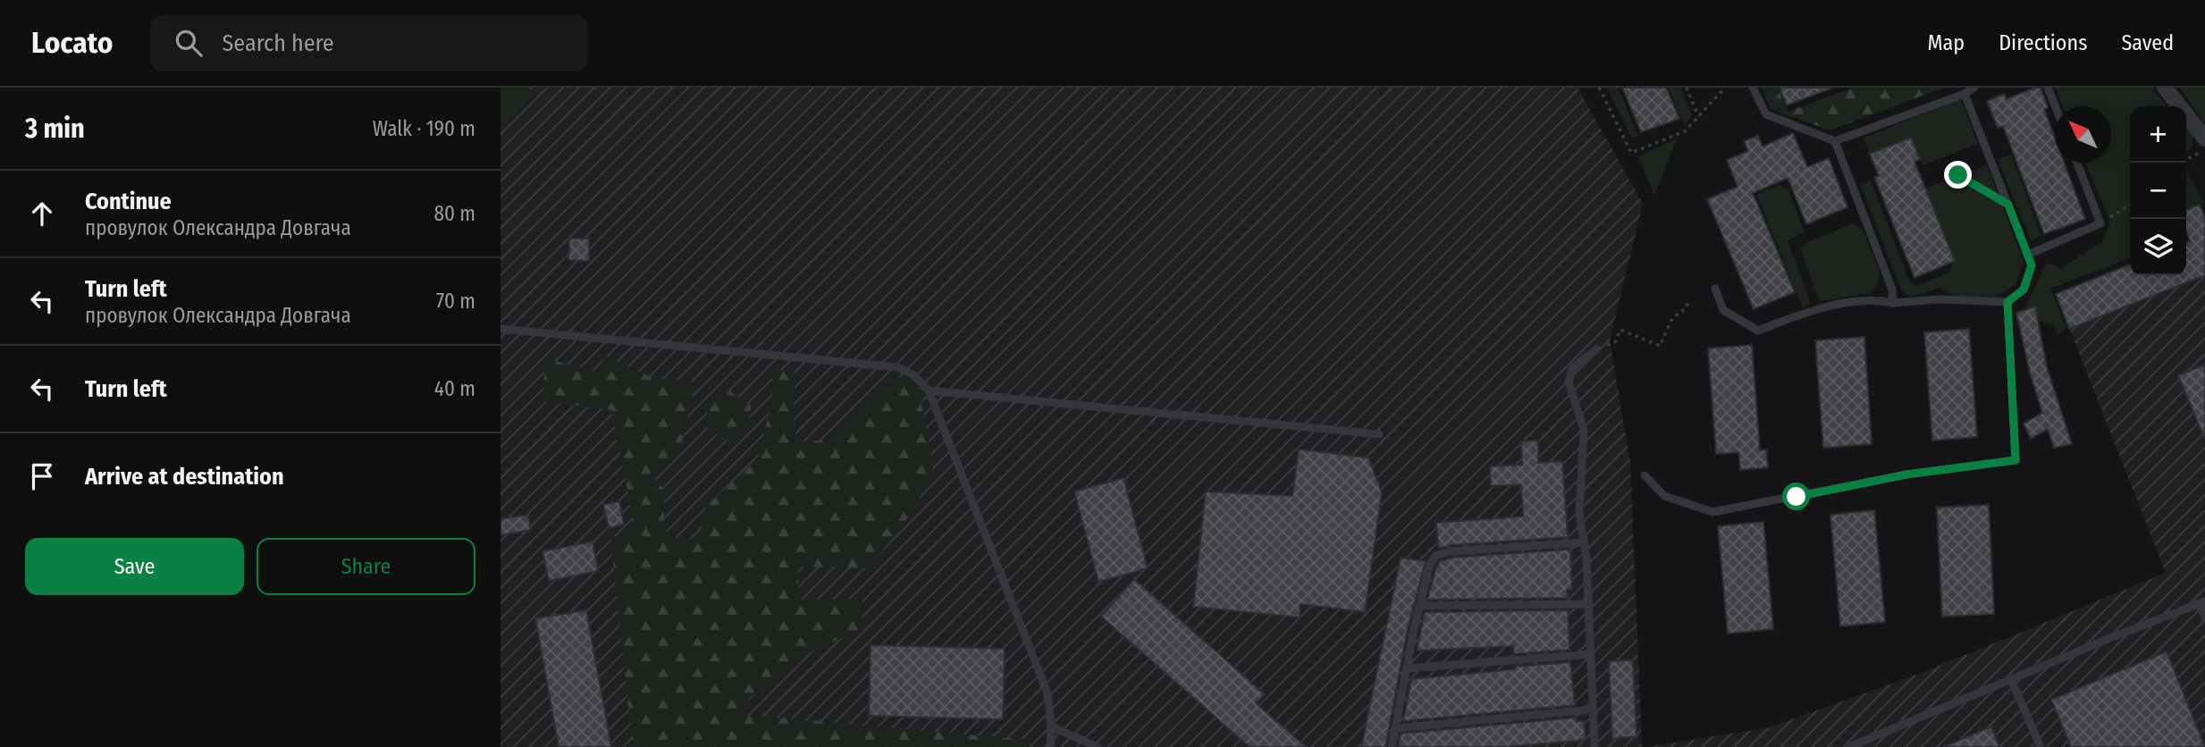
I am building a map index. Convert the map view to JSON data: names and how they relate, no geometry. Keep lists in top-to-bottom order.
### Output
{
  "north": "top left",
  "page": {
    "header": "Locato",
    "search": "Search here",
    "nav": ["Map", "Directions", "Saved"],
    "heading": ["3 min", "Walk · 190 m"],
    "map_buttons": ["+", "−"],
    "list": [
      ["Continue", "провулок Олександра Довгача", "80 m"],
      ["Turn left", "провулок Олександра Довгача", "70 m"],
      ["Turn left", "40 m"],
      "Arrive at destination"
    ],
    "buttons": ["Save", "Share"]
  }
}
